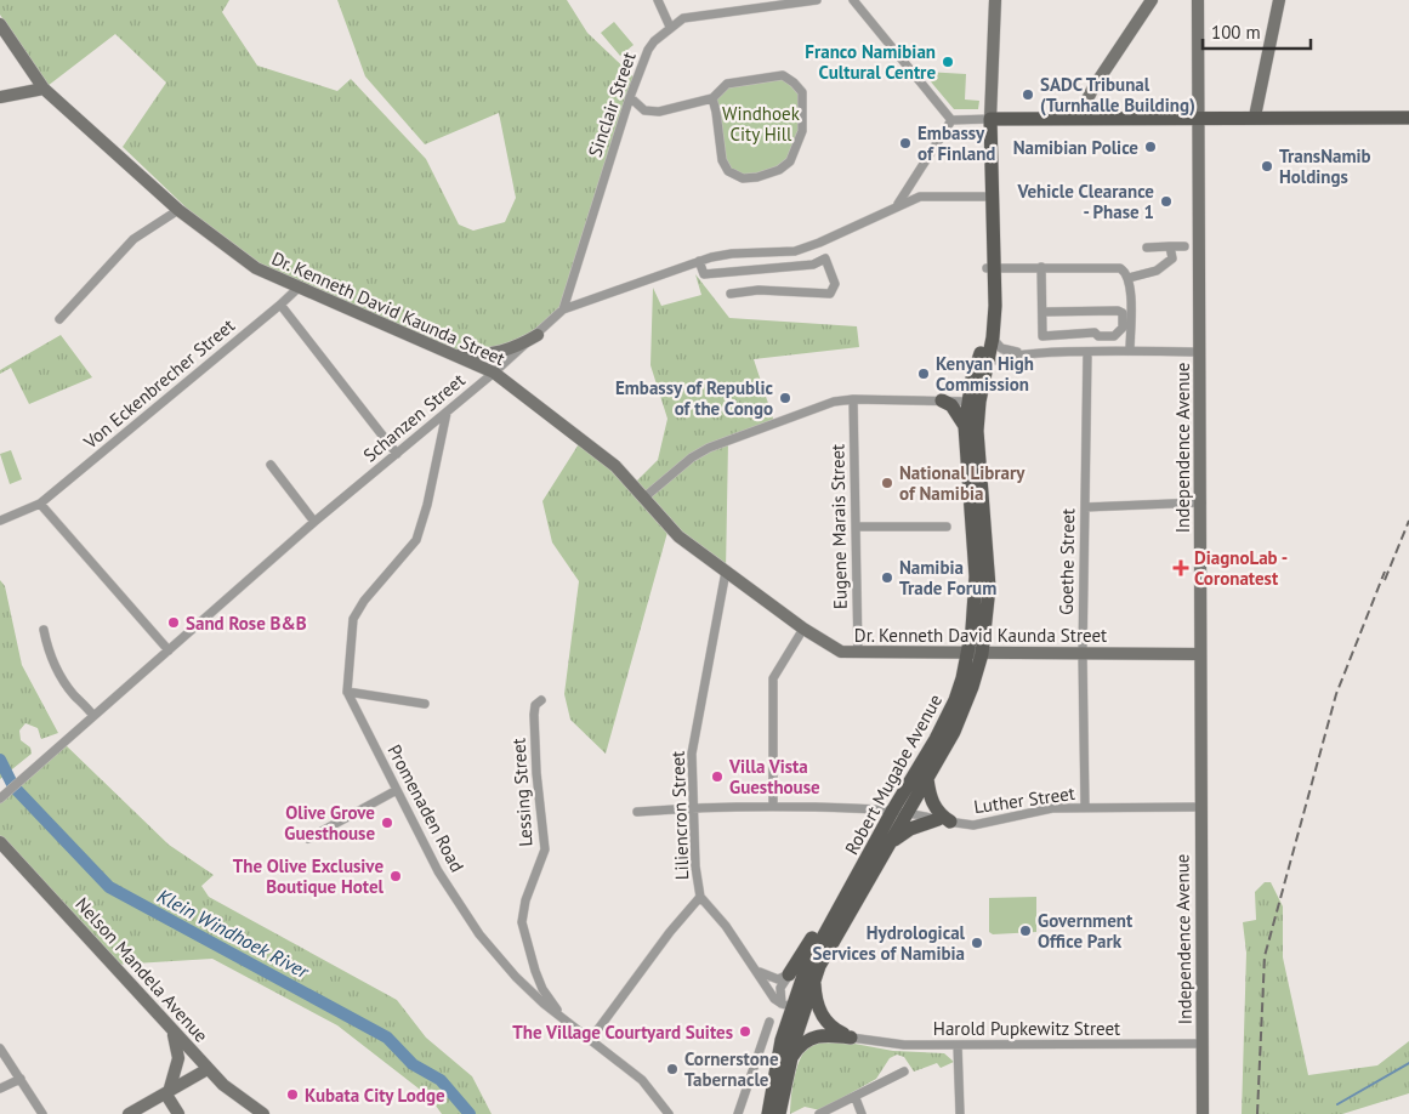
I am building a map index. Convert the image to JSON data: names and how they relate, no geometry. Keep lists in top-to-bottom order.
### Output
{
  "streets": {
    "main road": ["Robert Mugabe Avenue"],
    "street": [
      "Sinclair Street",
      "Dr. Kenneth David Kaunda Street",
      "Von Eckenbrecher Street",
      "Schanzen Street",
      "Independence Avenue",
      "Eugene Marais Street",
      "Goethe Street",
      "Lessing Street",
      "Luther Street",
      "Promenaden Road",
      "Liliencron Street",
      "Nelson Mandela Avenue",
      "Harold Pupkewitz Street"
    ]
  },
  "crossings": [
    ["Sinclair Street", "Schanzen Street"],
    ["Dr. Kenneth David Kaunda Street", "Von Eckenbrecher Street"],
    ["Dr. Kenneth David Kaunda Street", "Schanzen Street"],
    ["Dr. Kenneth David Kaunda Street", "Independence Avenue"],
    ["Dr. Kenneth David Kaunda Street", "Eugene Marais Street"],
    ["Dr. Kenneth David Kaunda Street", "Goethe Street"],
    ["Dr. Kenneth David Kaunda Street", "Robert Mugabe Avenue"],
    ["Dr. Kenneth David Kaunda Street", "Liliencron Street"],
    ["Schanzen Street", "Robert Mugabe Avenue"],
    ["Independence Avenue", "Luther Street"],
    ["Independence Avenue", "Harold Pupkewitz Street"],
    ["Goethe Street", "Luther Street"],
    ["Robert Mugabe Avenue", "Luther Street"],
    ["Robert Mugabe Avenue", "Liliencron Street"],
    ["Lessing Street", "Promenaden Road"],
    ["Luther Street", "Liliencron Street"]
  ],
  "water": ["Klein Windhoek River"],
  "parks": ["Windhoek City Hill"],
  "places": {
    "other": [
      "Franco Namibian Cultural Centre",
      "SADC Tribunal (Turnhalle Building)",
      "Embassy of Finland",
      "Namibian Police",
      "TransNamib Holdings",
      "Vehicle Clearance - Phase 1",
      "Kenyan High Commission",
      "Embassy of Republic of the Congo",
      "National Library of Namibia",
      "Namibia Trade Forum",
      "Sand Rose B&B",
      "Villa Vista Guesthouse",
      "Olive Grove Guesthouse",
      "The Olive Exclusive Boutique Hotel",
      "Government Office Park",
      "Hydrological Services of Namibia",
      "The Village Courtyard Suites",
      "Cornerstone Tabernacle",
      "Kubata City Lodge"
    ],
    "health": ["DiagnoLab - Coronatest"]
  },
  "scale_bar": "100 m"
}
